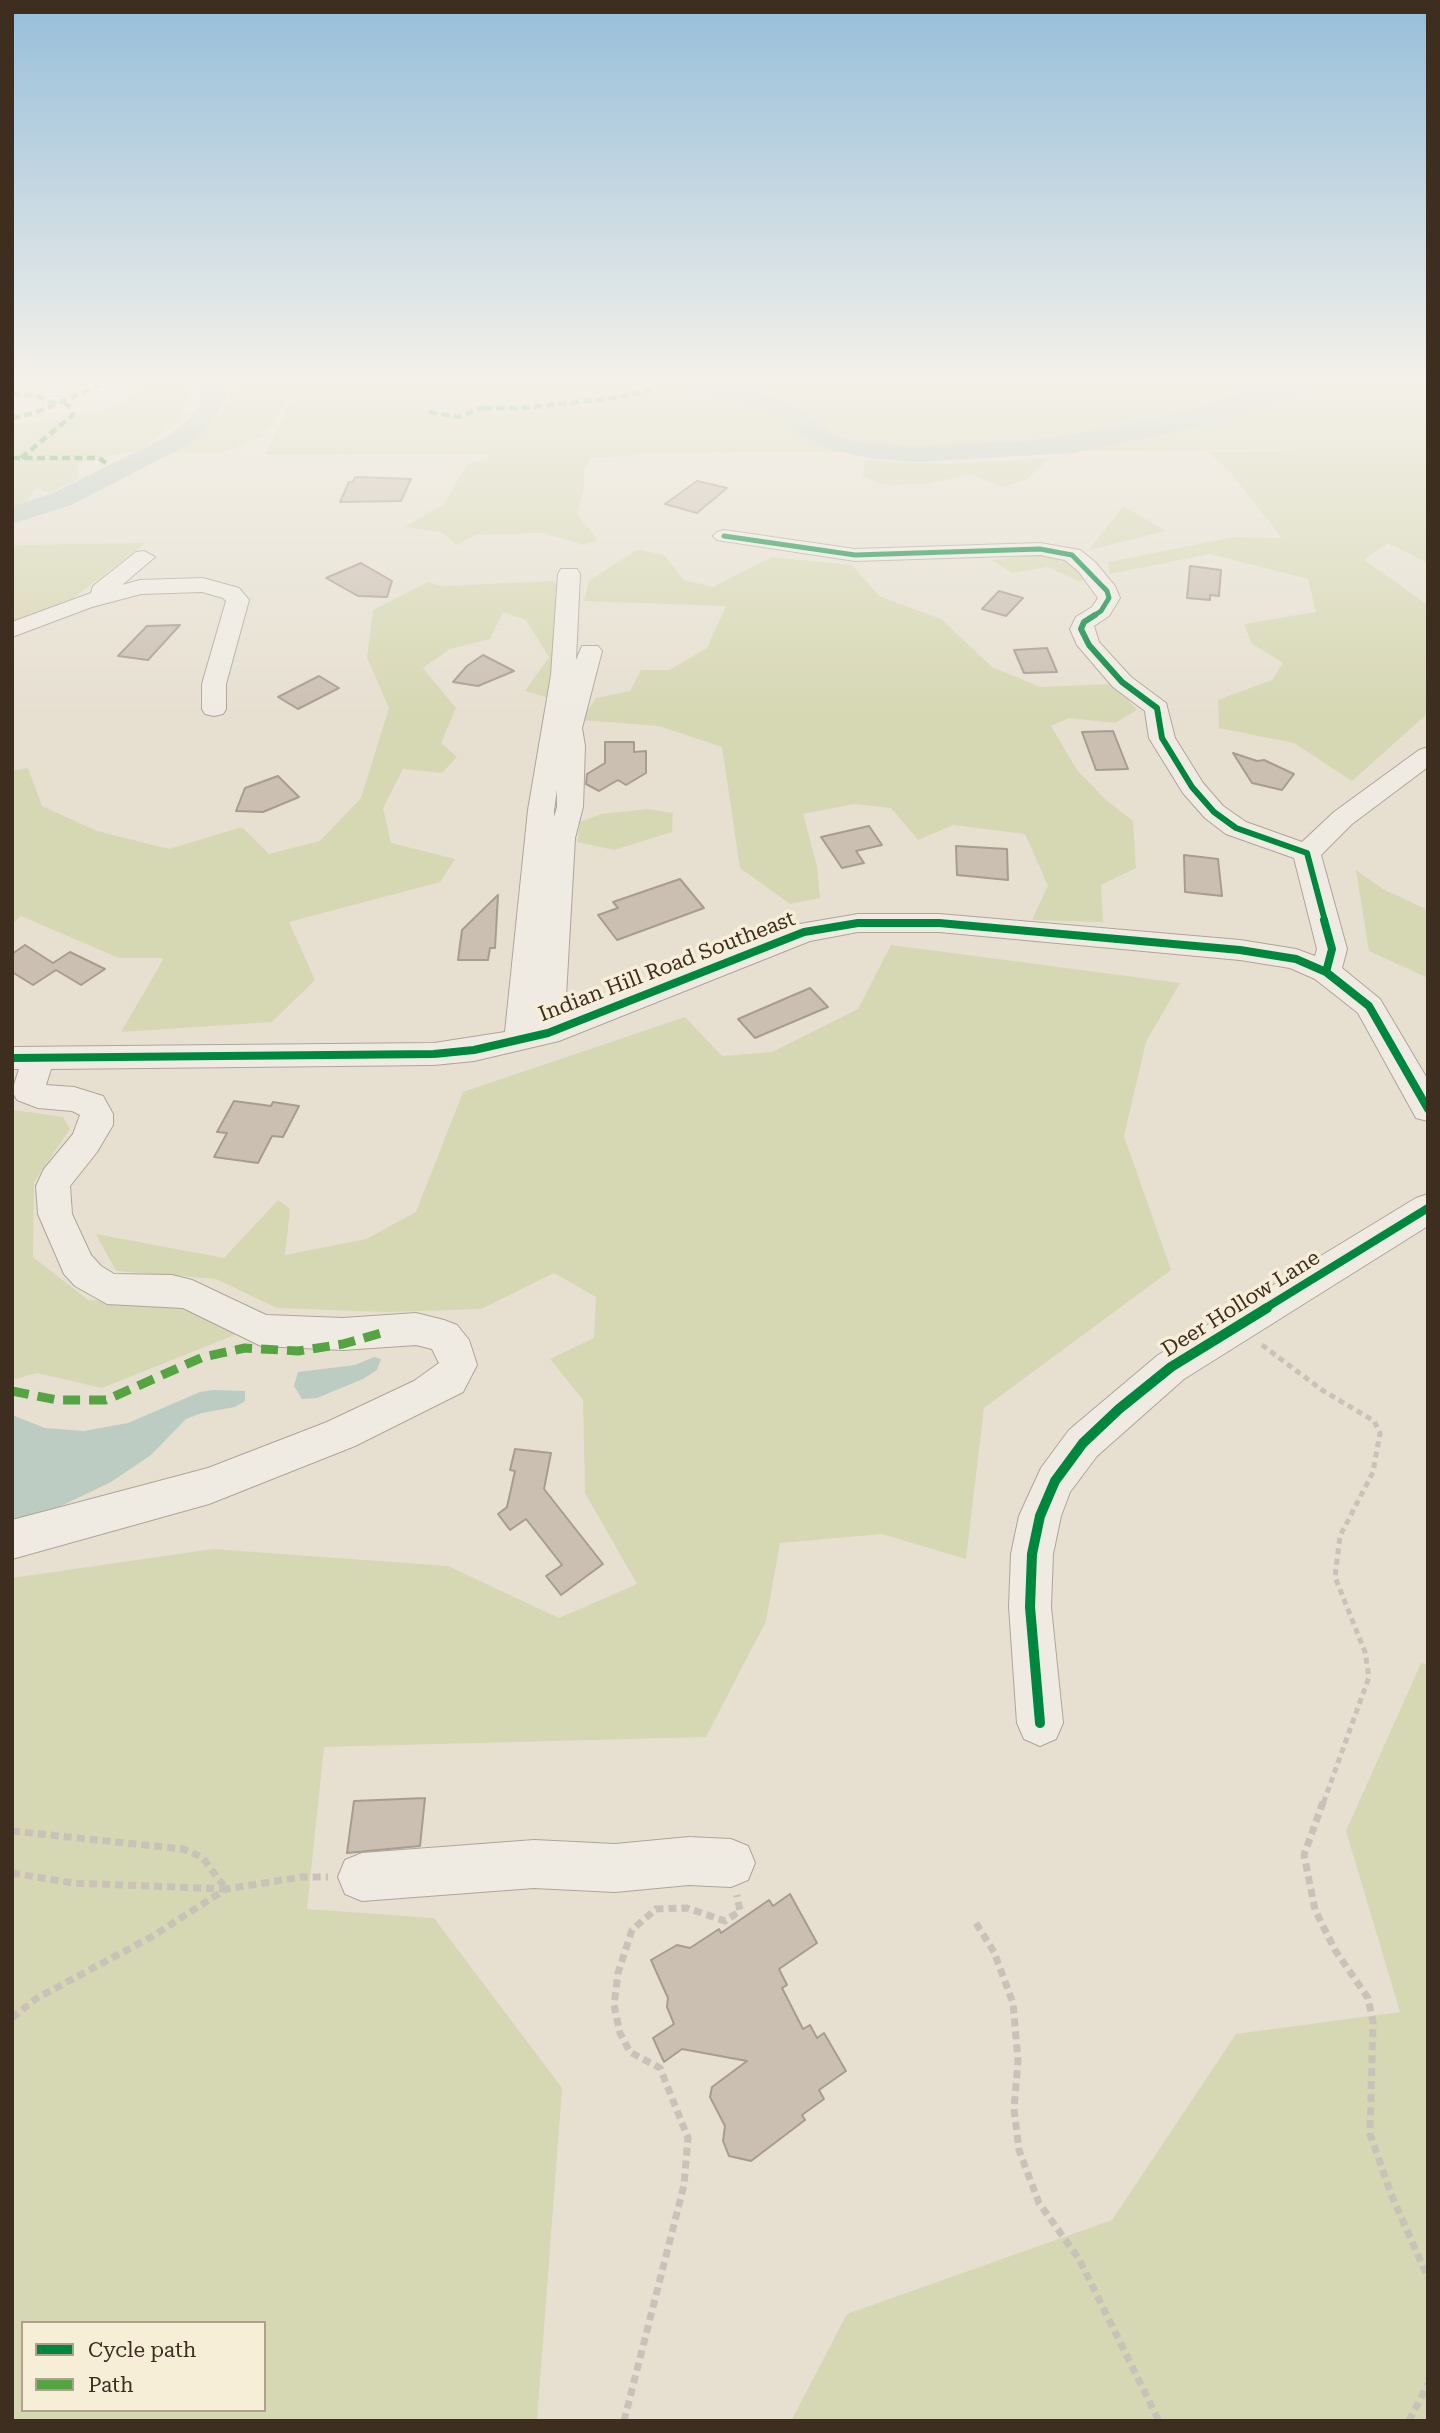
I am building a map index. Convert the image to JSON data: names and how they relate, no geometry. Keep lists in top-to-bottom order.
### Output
{
  "streets": {
    "street": ["Indian Hill Road Southeast", "Deer Hollow Lane"]
  },
  "legend": ["Cycle path", "Path"]
}
